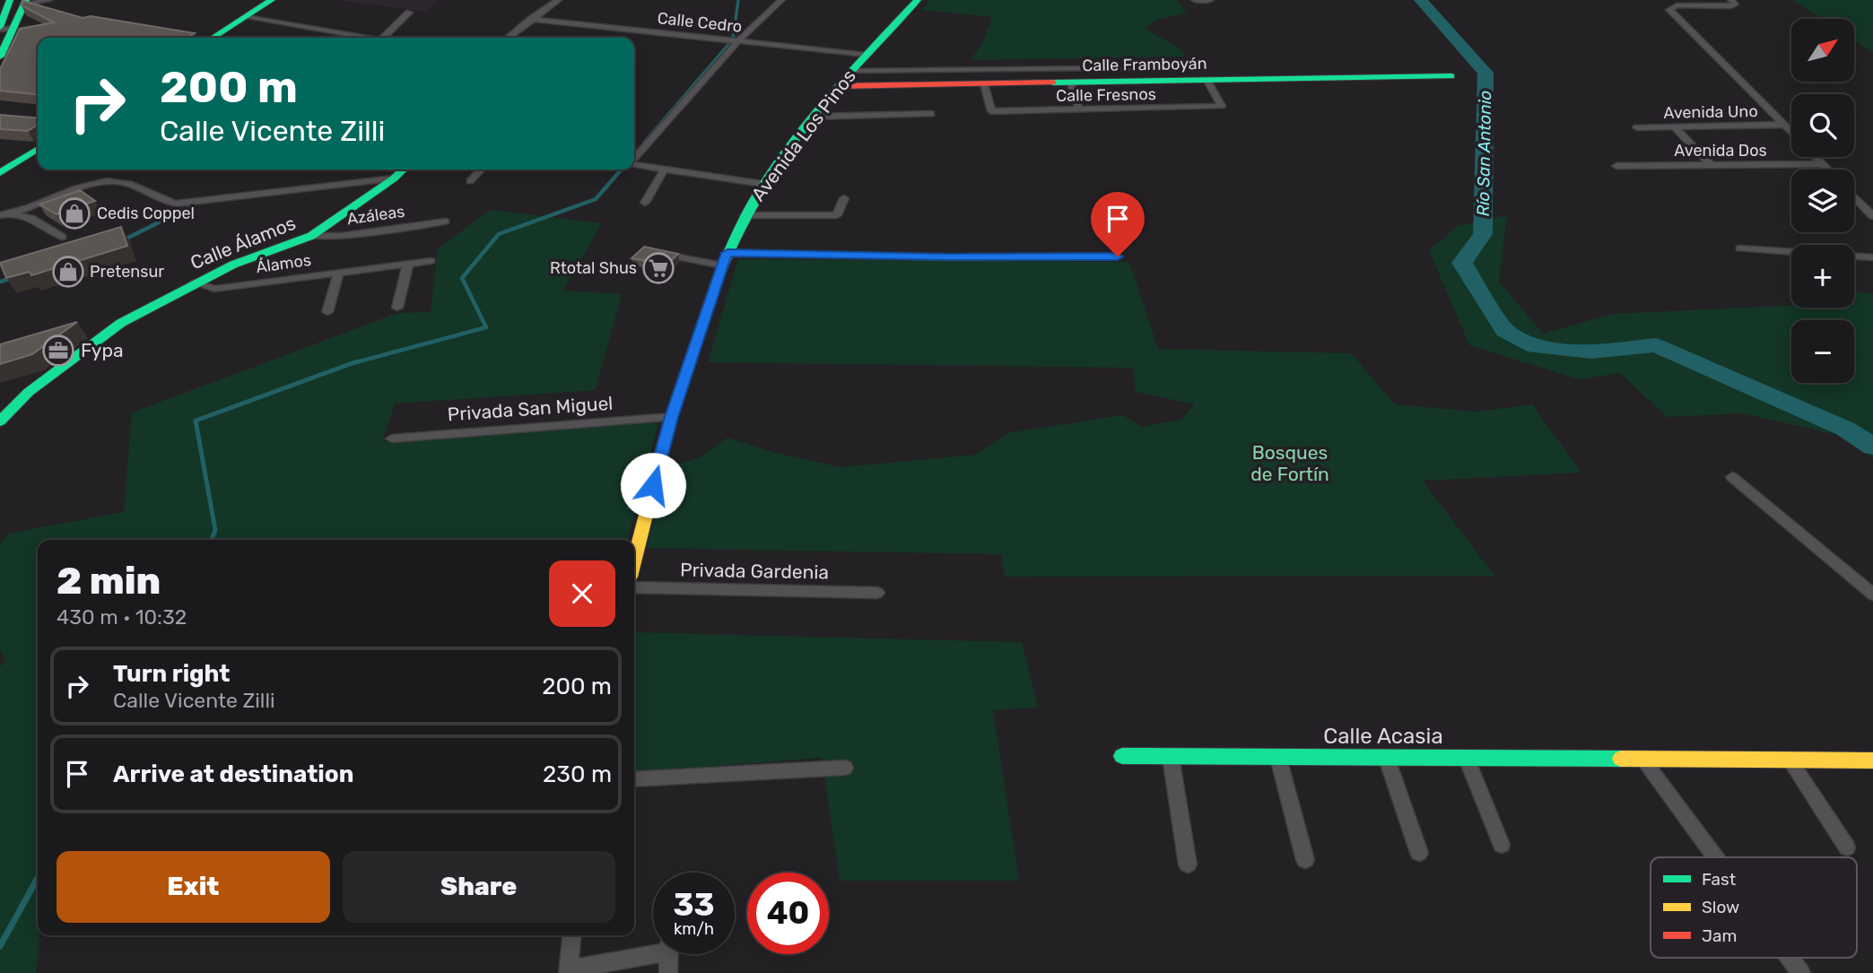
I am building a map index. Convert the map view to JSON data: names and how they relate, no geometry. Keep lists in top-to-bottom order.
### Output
{
  "streets": {
    "street": [
      "Calle Cedro",
      "Calle Framboyán",
      "Calle Fresnos",
      "Avenida Uno",
      "Avenida Los Pinos",
      "Avenida Dos",
      "Azáleas",
      "Calle Álamos",
      "Álamos",
      "Privada San Miguel",
      "Privada Gardenia",
      "Calle Acasia"
    ]
  },
  "crossings": [
    ["Calle Cedro", "Avenida Los Pinos"],
    ["Calle Framboyán", "Calle Fresnos"],
    ["Calle Framboyán", "Avenida Los Pinos"],
    ["Avenida Los Pinos", "Privada San Miguel"],
    ["Azáleas", "Calle Álamos"],
    ["Calle Álamos", "Álamos"]
  ],
  "water": ["Río San Antonio"],
  "parks": ["Bosques de Fortín"],
  "places": {
    "shop": ["Cedis Coppel", "Pretensur"],
    "supermarket": ["Rtotal Shus"],
    "office": ["Fypa"]
  },
  "legend": ["Fast", "Slow", "Jam"],
  "north": "top right",
  "page": {
    "map_buttons": ["+", "−"],
    "turn": ["200 m", "Calle Vicente Zilli"],
    "heading": ["2 min", "430 m · 10:32"],
    "list": [
      {
        "name": "Turn right",
        "note": "Calle Vicente Zilli",
        "value": "200 m"
      },
      {
        "name": "Arrive at destination",
        "value": "230 m"
      }
    ],
    "buttons": ["Exit", "Share"],
    "speed": "33 km/h",
    "limit": "40"
  }
}
